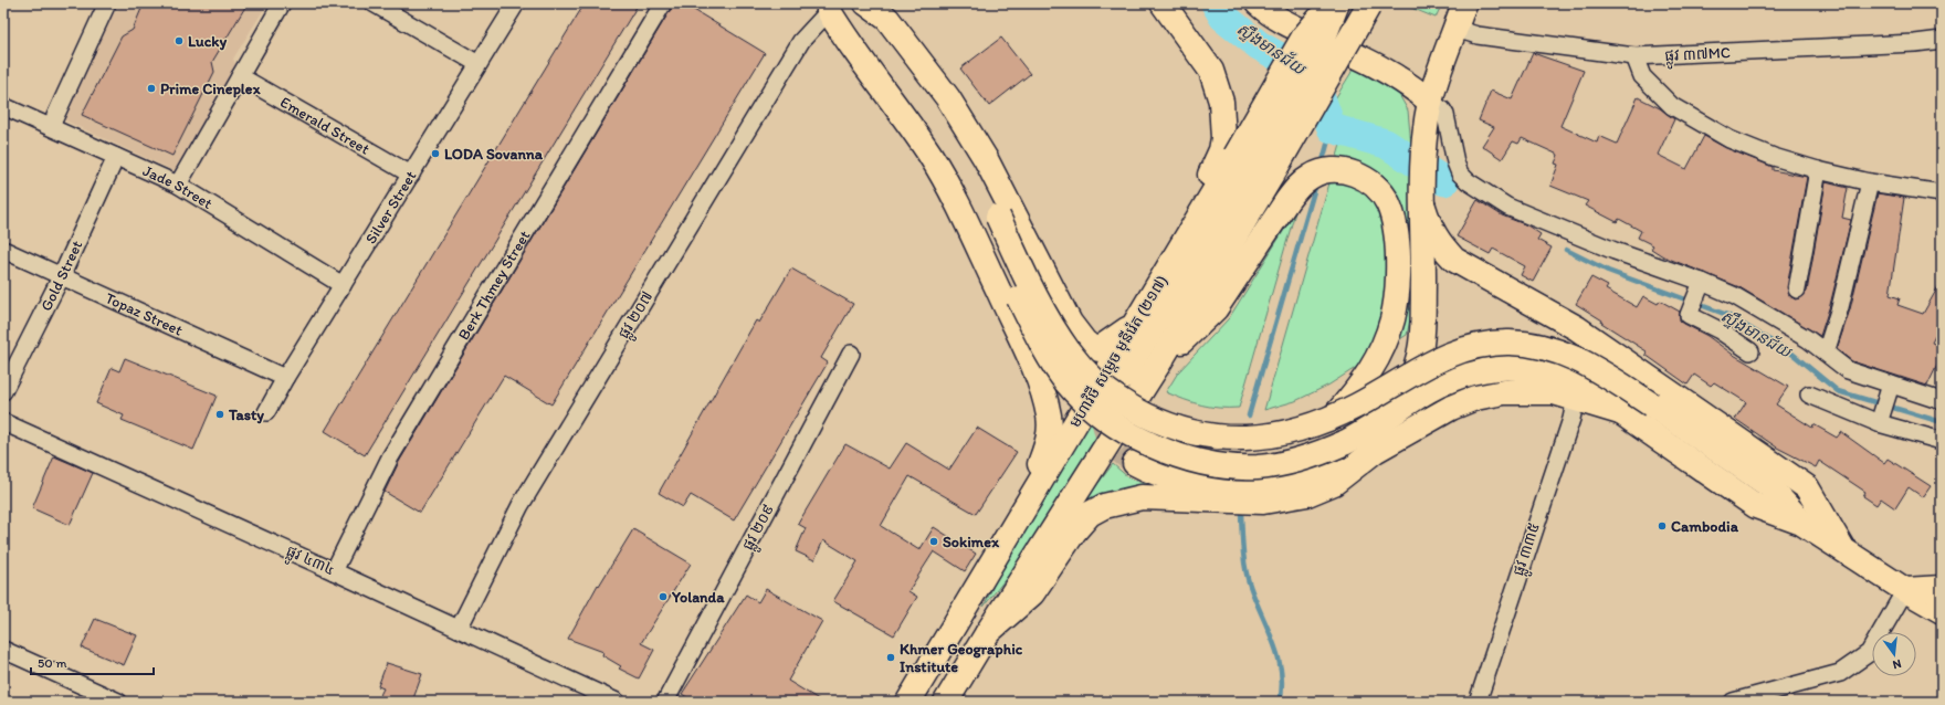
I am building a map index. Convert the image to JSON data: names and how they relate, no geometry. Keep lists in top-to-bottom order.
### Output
{
  "streets": {
    "main road": ["មហាវិថី សម្តេច មុនីរ៉េត (២១៧)"],
    "street": [
      "ផ្លូវ ៣៧MC",
      "Emerald Street",
      "Jade Street",
      "Silver Street",
      "Gold Street",
      "Berk Thmey Street",
      "Topaz Street",
      "ផ្លូវ ២០៧",
      "ផ្លូវ ២០៩",
      "ផ្លូវ ៣៣៥",
      "ផ្លូវ ៤៣៤"
    ]
  },
  "crossings": [
    ["Emerald Street", "Silver Street"],
    ["Jade Street", "Silver Street"],
    ["Jade Street", "Gold Street"],
    ["Silver Street", "Topaz Street"],
    ["Gold Street", "Topaz Street"],
    ["Berk Thmey Street", "ផ្លូវ ៤៣៤"],
    ["ផ្លូវ ២០៧", "ផ្លូវ ៤៣៤"]
  ],
  "water": ["ស្ទឹងមានជ័យ"],
  "places": [
    "Lucky",
    "Prime Cineplex",
    "LODA Sovanna",
    "Tasty",
    "Cambodia",
    "Sokimex",
    "Yolanda",
    "Khmer Geographic Institute"
  ],
  "scale_bar": "50 m",
  "north": "bottom"
}
